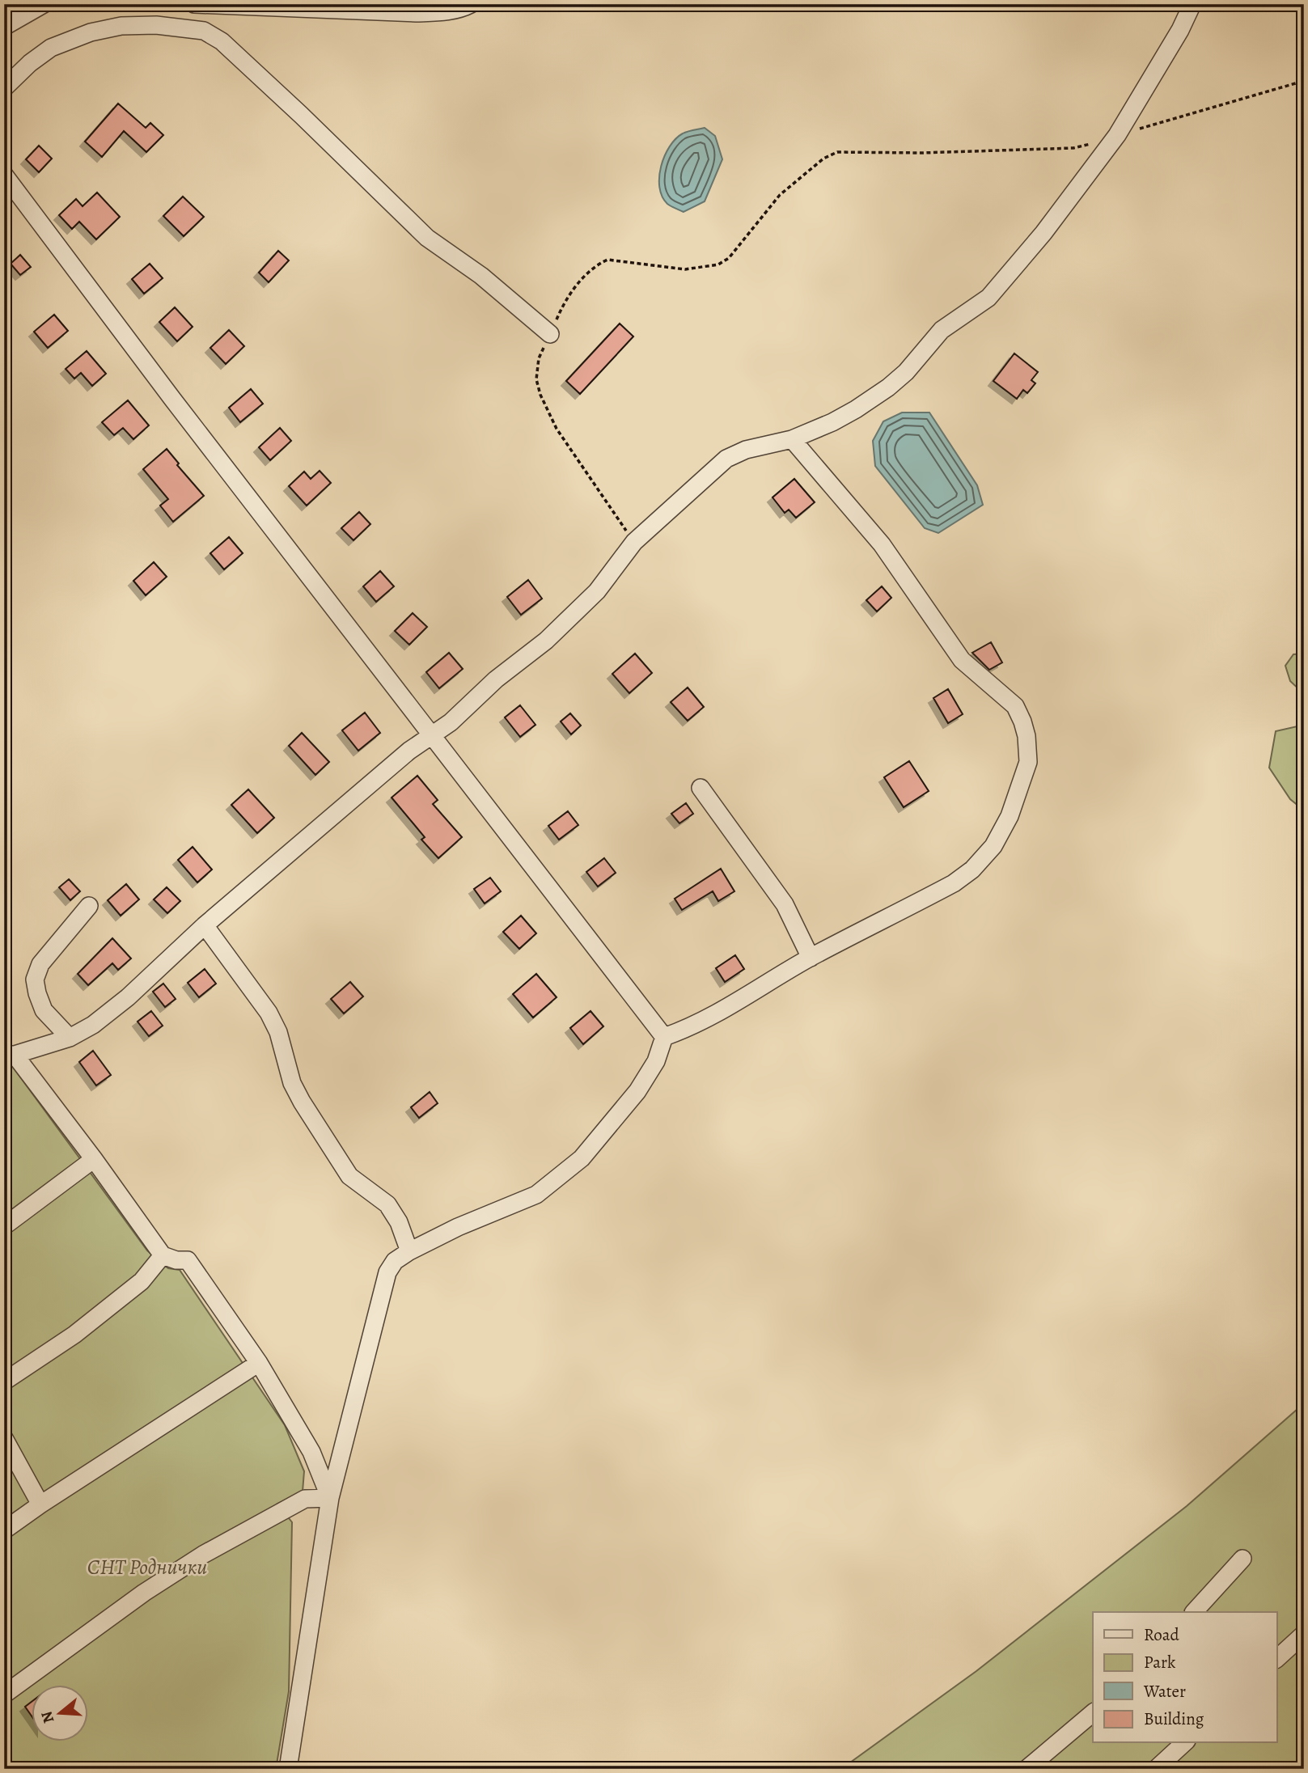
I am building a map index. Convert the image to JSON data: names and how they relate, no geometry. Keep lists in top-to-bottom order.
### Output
{
  "parks": ["СНТ Роднички"],
  "legend": [
    "Road",
    "Park",
    "Water",
    "Building"
  ],
  "north": "left"
}
